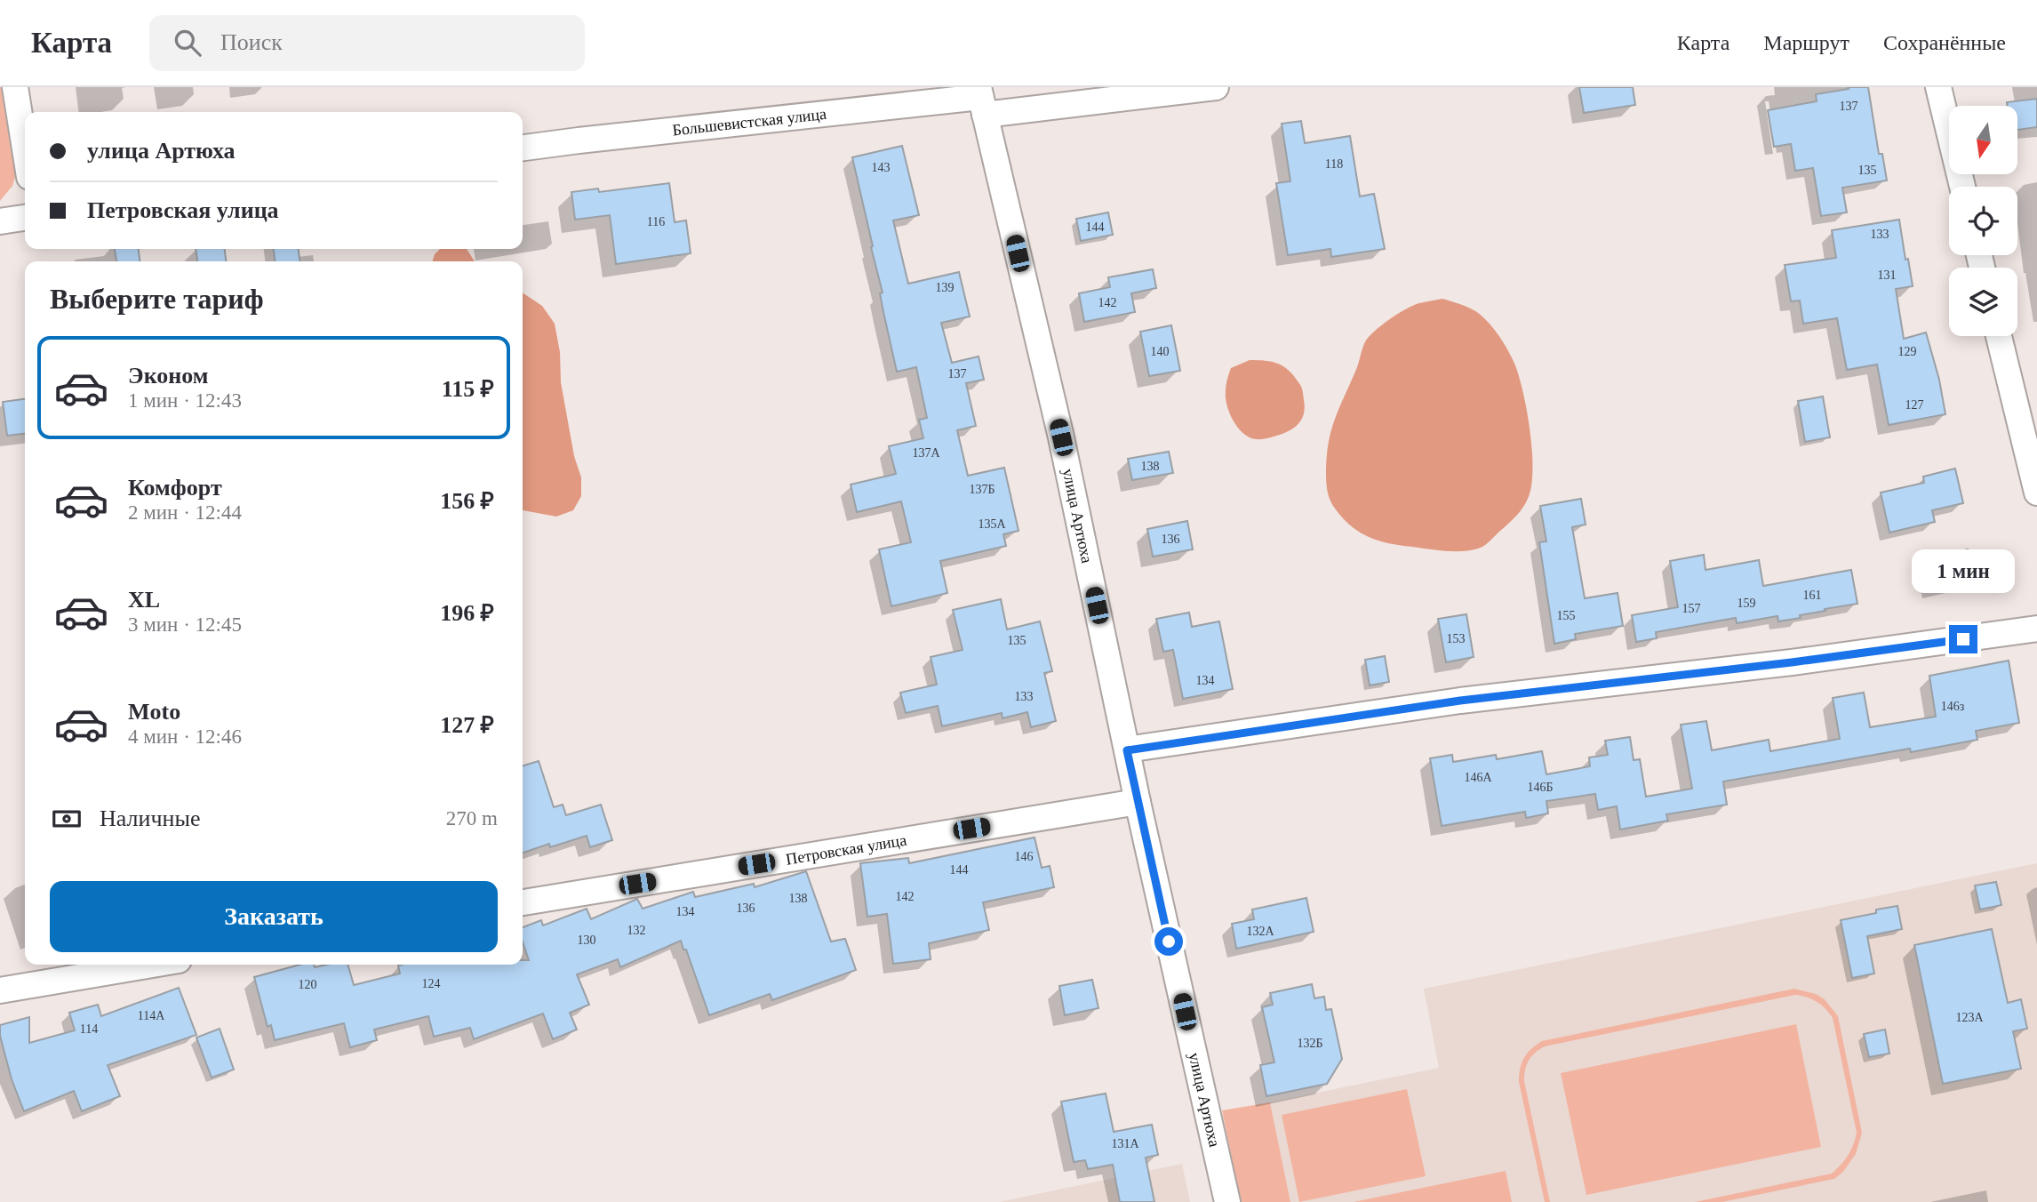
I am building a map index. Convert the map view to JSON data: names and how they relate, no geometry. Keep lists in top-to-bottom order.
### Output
{
  "streets": {
    "street": ["Большевистская улица", "улица Артюха", "Петровская улица"]
  },
  "crossings": [
    ["Большевистская улица", "улица Артюха"],
    ["улица Артюха", "Петровская улица"]
  ],
  "house_numbers": [
    "137",
    "118",
    "143",
    "135",
    "116",
    "144",
    "133",
    "131",
    "139",
    "142",
    "140",
    "129",
    "137",
    "127",
    "137А",
    "138",
    "137Б",
    "135А",
    "136",
    "161",
    "159",
    "157",
    "155",
    "153",
    "135",
    "134",
    "133",
    "146з",
    "146А",
    "146Б",
    "146",
    "144",
    "142",
    "138",
    "136",
    "134",
    "132",
    "132А",
    "130",
    "124",
    "120",
    "114А",
    "123А",
    "114",
    "132Б",
    "131А"
  ],
  "north": "bottom",
  "page": {
    "header": "Карта",
    "search": "Поиск",
    "nav": ["Карта", "Маршрут", "Сохранённые"],
    "banner": ["улица Артюха", "Петровская улица"],
    "heading": "Выберите тариф",
    "list": [
      {
        "name": "Эконом",
        "note": "1 мин · 12:43",
        "value": "115 ₽"
      },
      {
        "name": "Комфорт",
        "note": "2 мин · 12:44",
        "value": "156 ₽"
      },
      {
        "name": "XL",
        "note": "3 мин · 12:45",
        "value": "196 ₽"
      },
      {
        "name": "Moto",
        "note": "4 мин · 12:46",
        "value": "127 ₽"
      }
    ],
    "bubble": "1 мин",
    "pay": ["Наличные", "270 m"],
    "buttons": "Заказать"
  }
}
